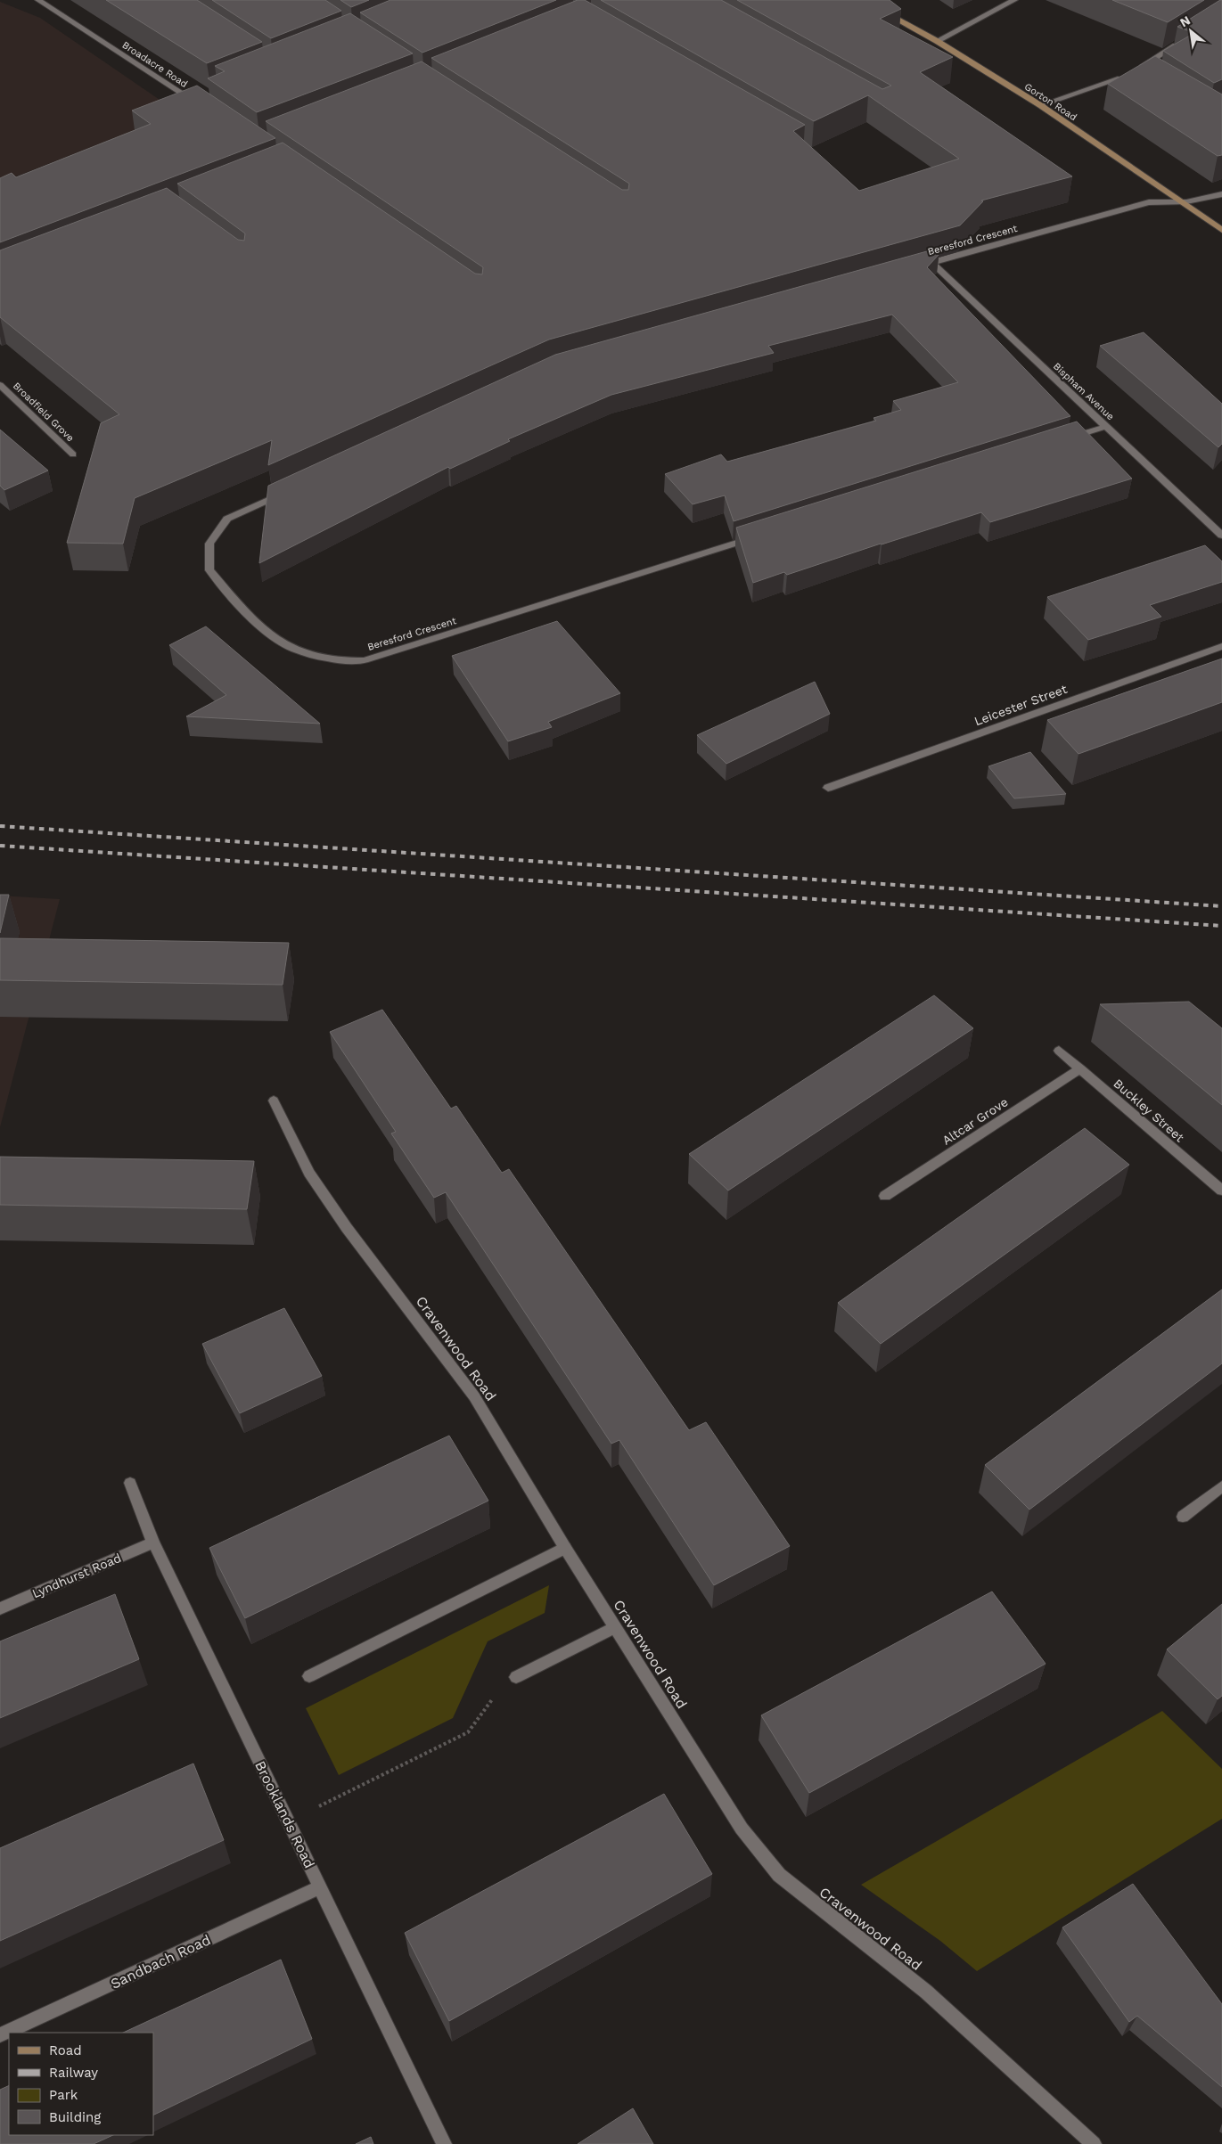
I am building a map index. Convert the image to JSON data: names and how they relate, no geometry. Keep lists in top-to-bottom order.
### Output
{
  "streets": {
    "main road": ["Gorton Road"],
    "street": [
      "Broadacre Road",
      "Beresford Crescent",
      "Bispham Avenue",
      "Broadfield Grove",
      "Leicester Street",
      "Buckley Street",
      "Altcar Grove",
      "Cravenwood Road",
      "Lyndhurst Road",
      "Brooklands Road",
      "Sandbach Road"
    ]
  },
  "crossings": [
    ["Gorton Road", "Beresford Crescent"],
    ["Beresford Crescent", "Bispham Avenue"],
    ["Buckley Street", "Altcar Grove"],
    ["Lyndhurst Road", "Brooklands Road"],
    ["Brooklands Road", "Sandbach Road"]
  ],
  "legend": [
    "Road",
    "Railway",
    "Park",
    "Building"
  ],
  "north": "top left"
}
